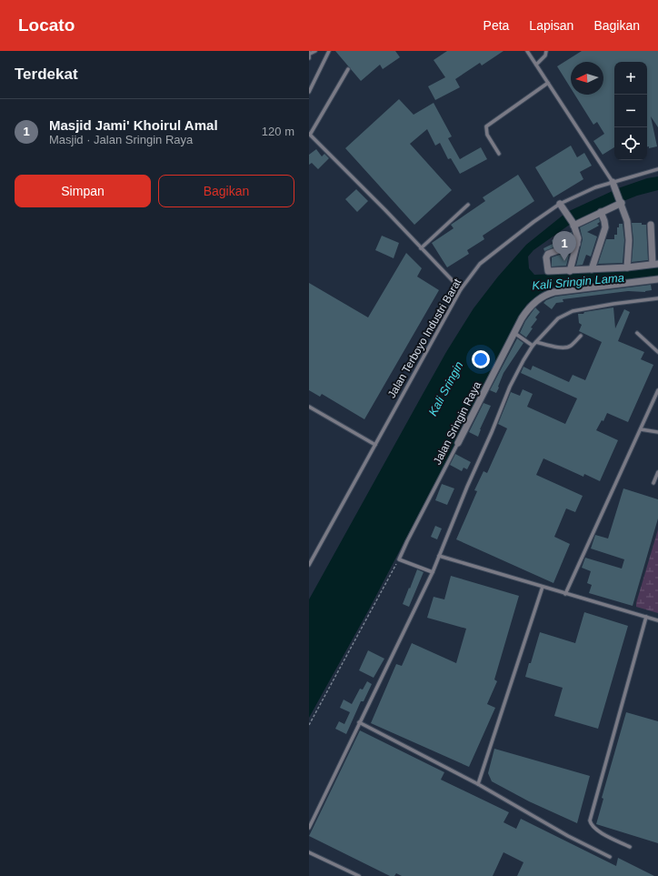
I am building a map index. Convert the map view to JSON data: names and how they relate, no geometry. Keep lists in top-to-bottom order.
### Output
{
  "streets": {
    "street": ["Jalan Sringin Raya"],
    "lane": ["Jalan Terboyo Industri Barat"]
  },
  "water": ["Kali Sringin Lama", "Kali Sringin"],
  "north": "left",
  "page": {
    "header": "Locato",
    "nav": ["Peta", "Lapisan", "Bagikan"],
    "heading": "Terdekat",
    "map_buttons": ["+", "−"],
    "list": [
      {
        "mark": "1",
        "name": "Masjid Jami' Khoirul Amal",
        "note": "Masjid · Jalan Sringin Raya",
        "value": "120 m"
      }
    ],
    "buttons": ["Simpan", "Bagikan"],
    "pins": "1"
  }
}
